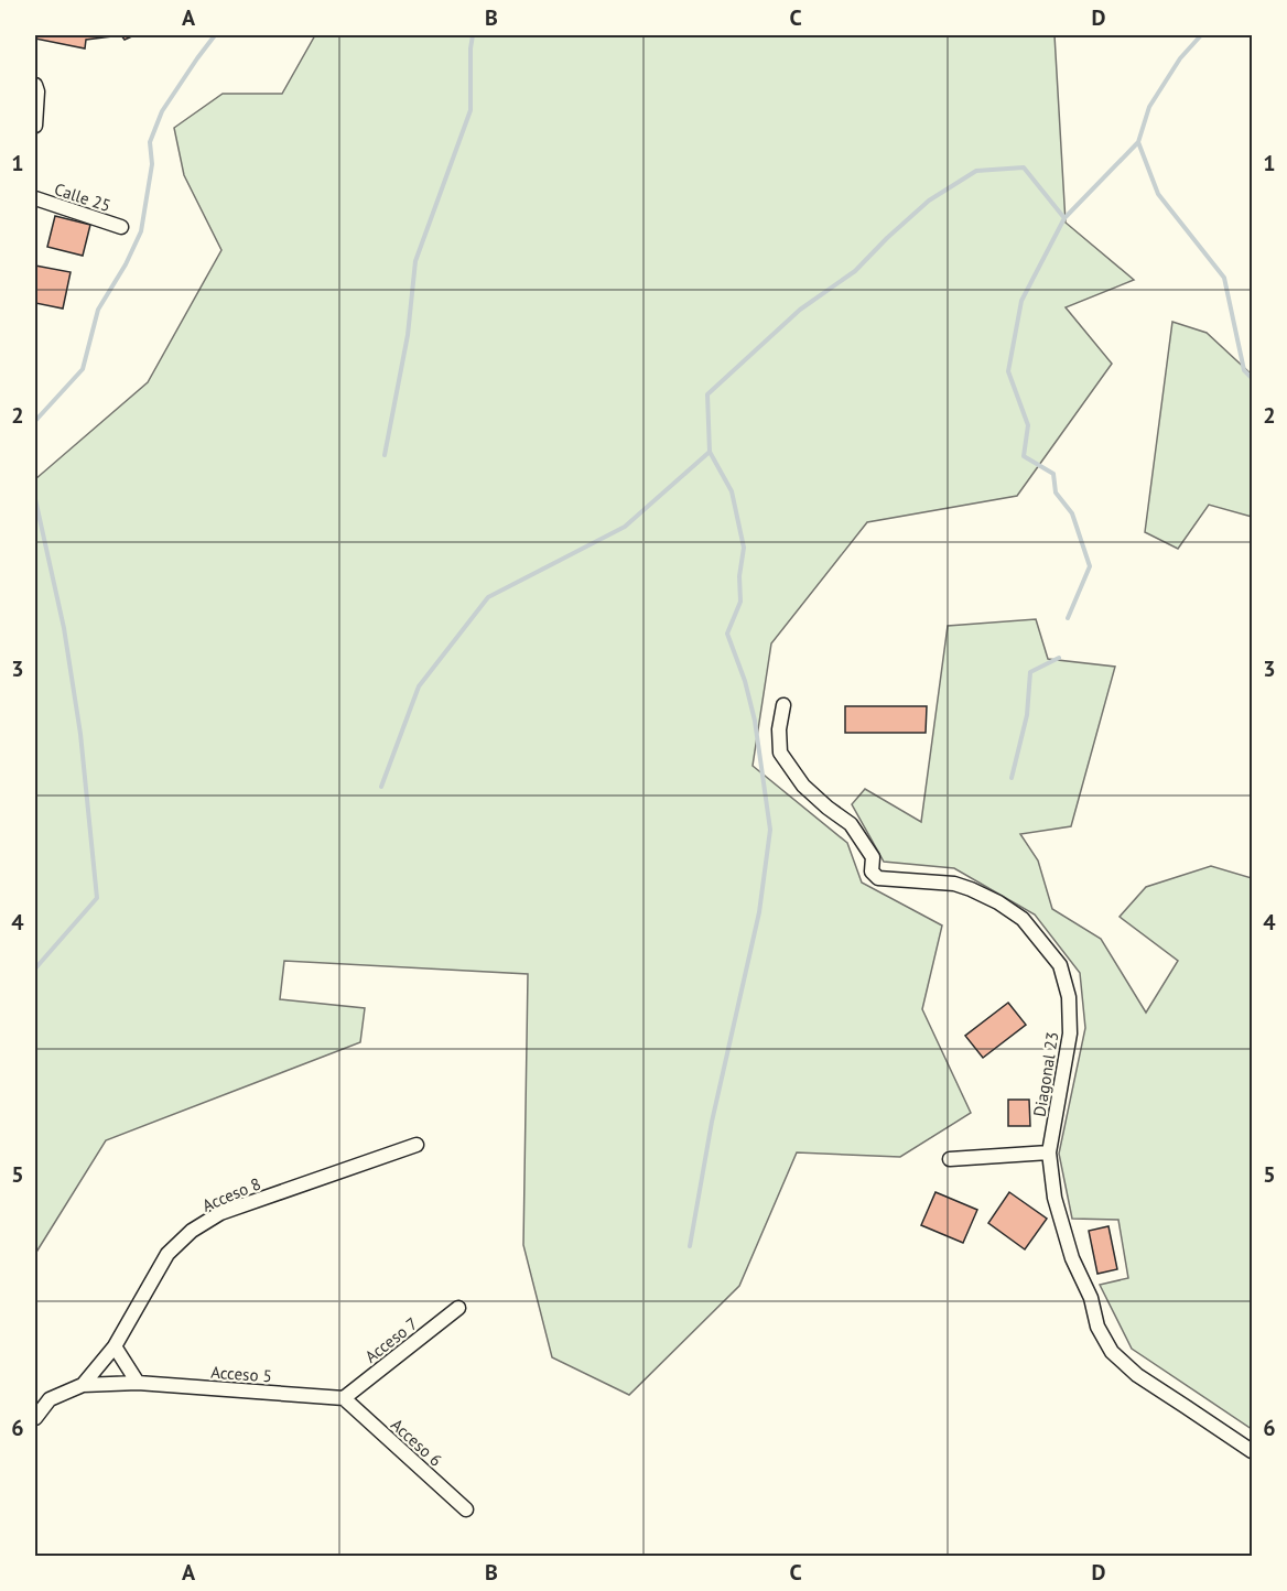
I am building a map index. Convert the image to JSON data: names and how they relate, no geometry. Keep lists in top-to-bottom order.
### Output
{
  "streets": {
    "street": [
      "Calle 25",
      "Diagonal 23",
      "Acceso 8",
      "Acceso 7",
      "Acceso 5",
      "Acceso 6"
    ]
  },
  "crossings": [
    ["Acceso 8", "Acceso 5"],
    ["Acceso 7", "Acceso 5"],
    ["Acceso 7", "Acceso 6"],
    ["Acceso 5", "Acceso 6"]
  ],
  "grid": {
    "columns": [
      "A",
      "B",
      "C",
      "D"
    ],
    "rows": [
      "1",
      "2",
      "3",
      "4",
      "5",
      "6"
    ]
  }
}
